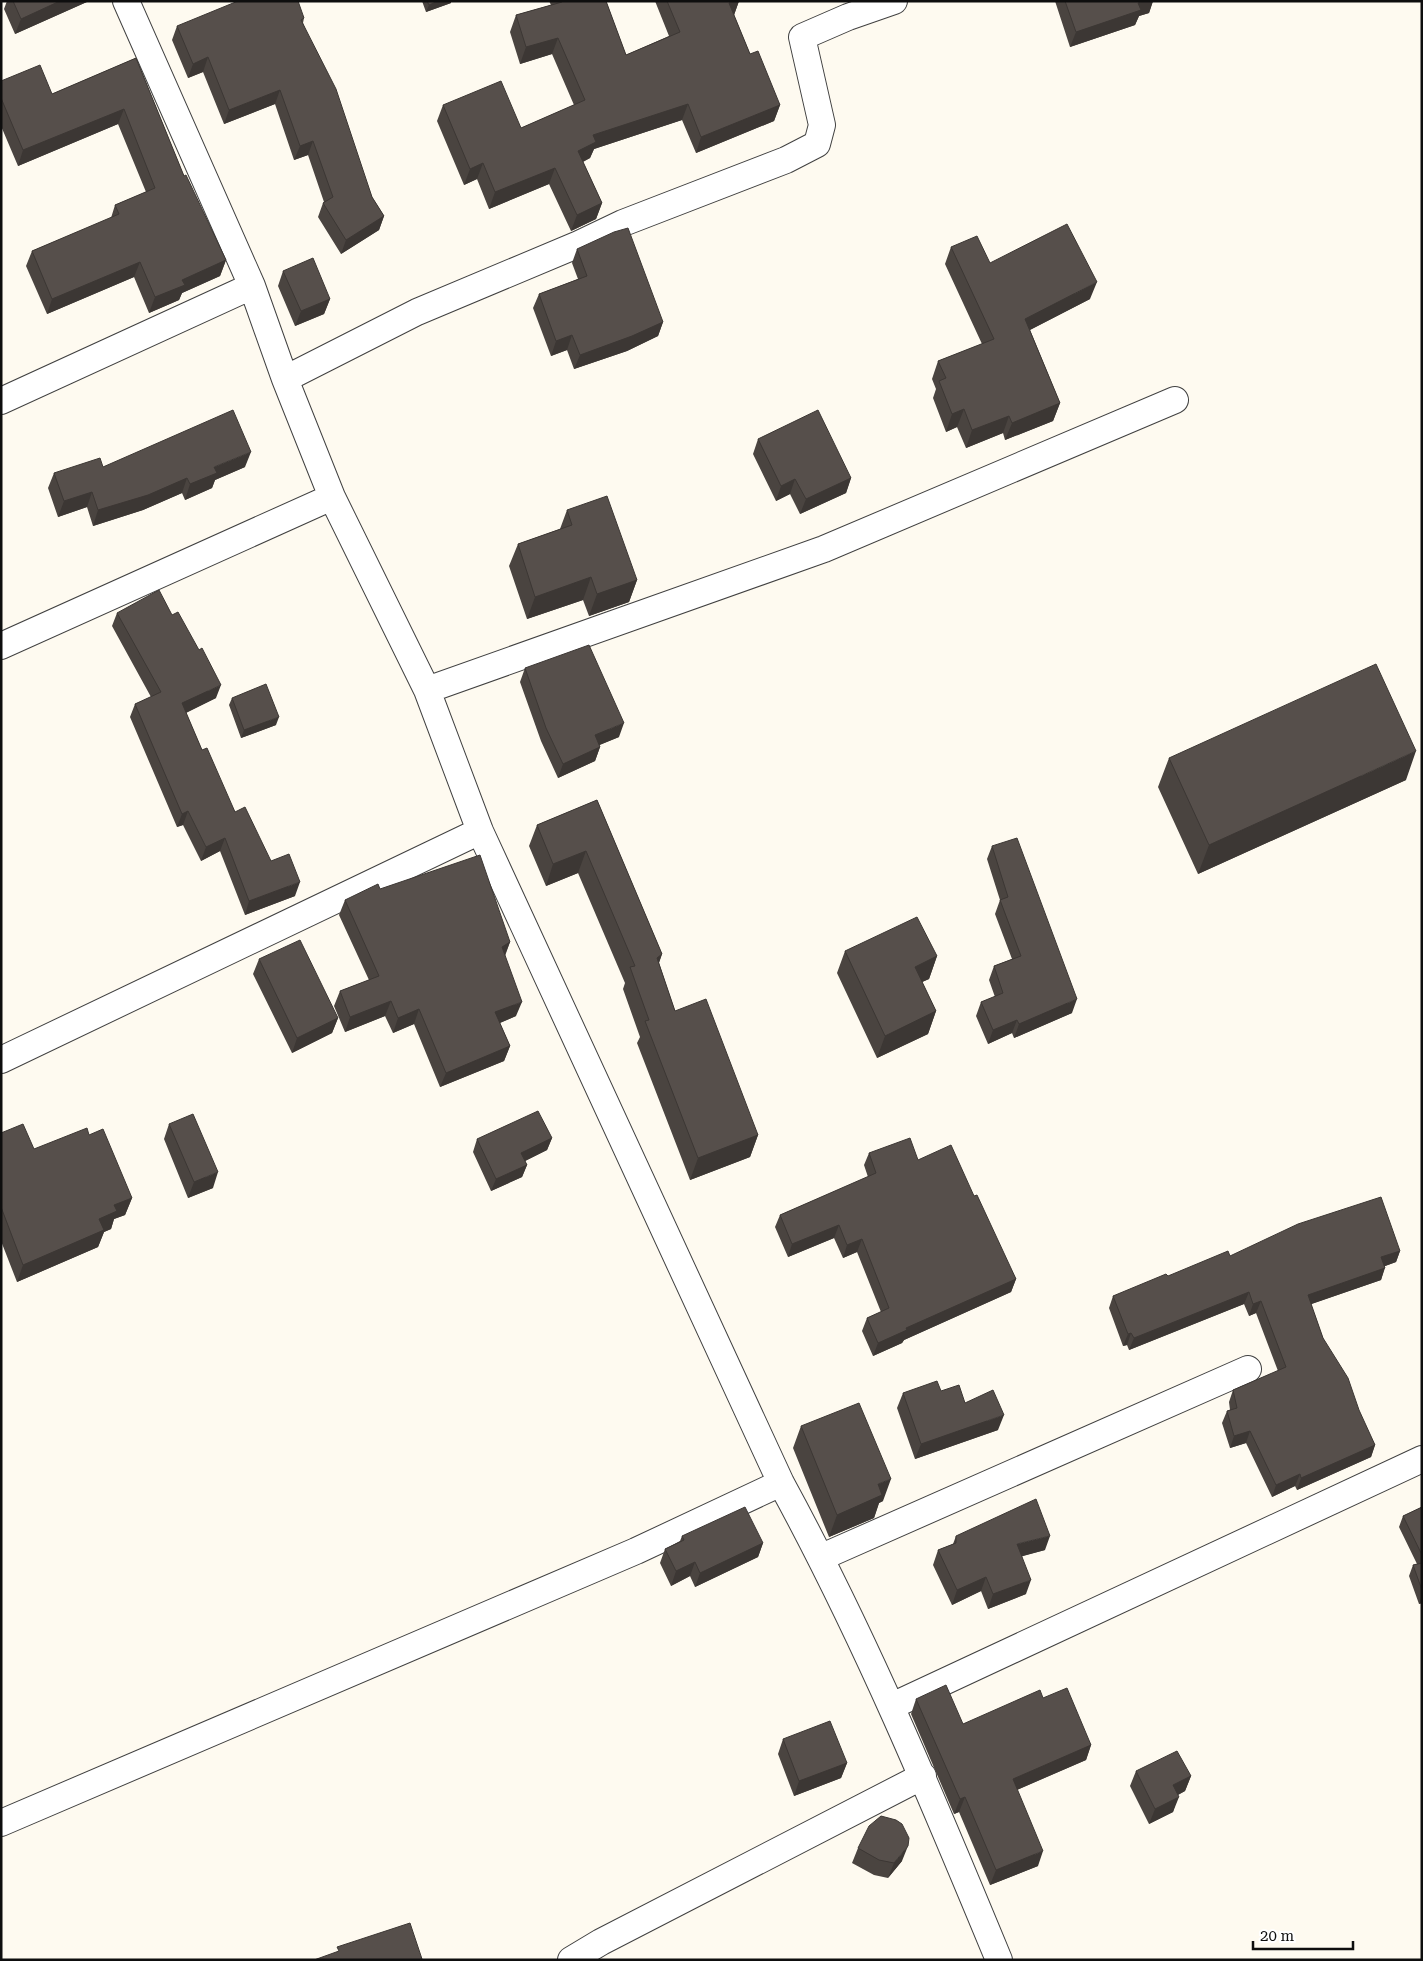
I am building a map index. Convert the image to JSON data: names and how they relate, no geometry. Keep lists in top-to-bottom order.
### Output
{
  "scale_bar": "20 m"
}
